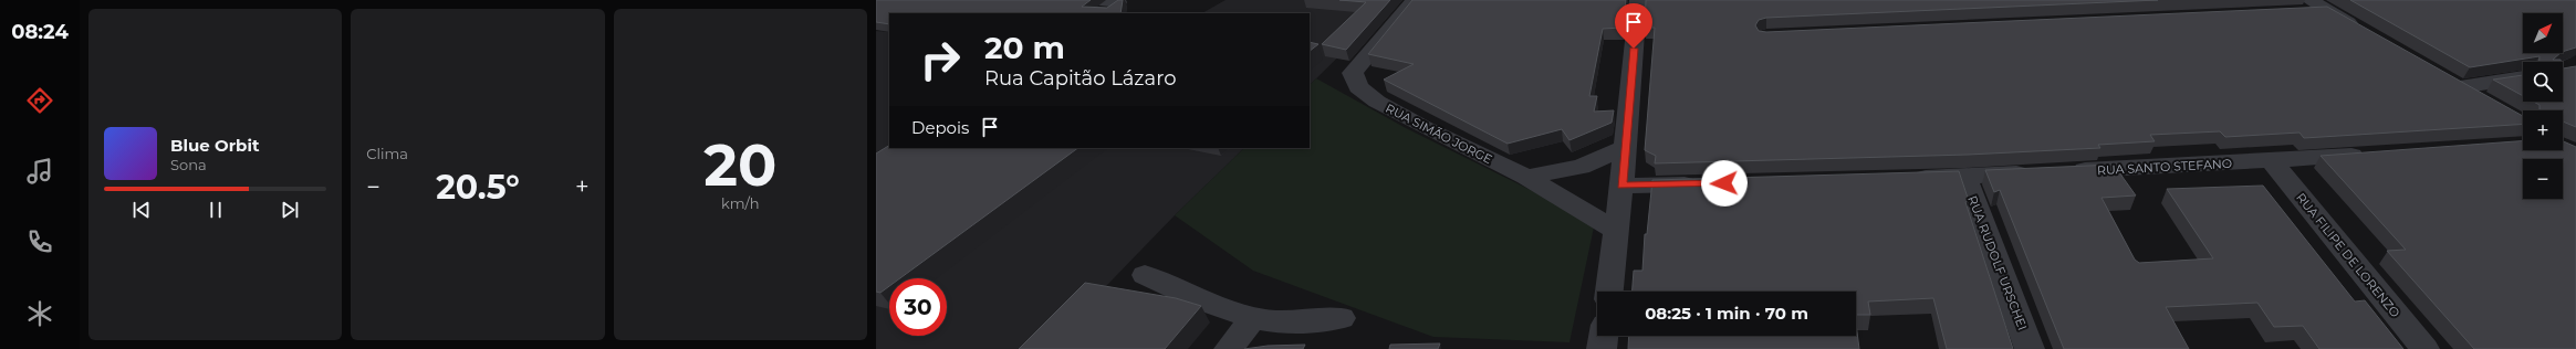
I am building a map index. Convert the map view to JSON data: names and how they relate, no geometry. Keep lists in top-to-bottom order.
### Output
{
  "streets": {
    "street": [
      "RUA SIMÃO JORGE",
      "RUA SANTO STEFANO",
      "RUA FILIPE DE LORENZO",
      "RUA RUDOLF URSCHEI"
    ]
  },
  "crossings": [
    ["RUA SANTO STEFANO", "RUA FILIPE DE LORENZO"]
  ],
  "north": "top right",
  "page": {
    "tabs": "08:24",
    "tile": [
      "Clima",
      ["20", "km/h"]
    ],
    "map_buttons": ["+", "−"],
    "turn": ["20 m", "Rua Capitão Lázaro"],
    "then": "Depois",
    "song": ["Blue Orbit", "Sona"],
    "heat": ["−", "20.5°", "+"],
    "limit": "30",
    "trip": "08:25 · 1 min · 70 m"
  }
}
